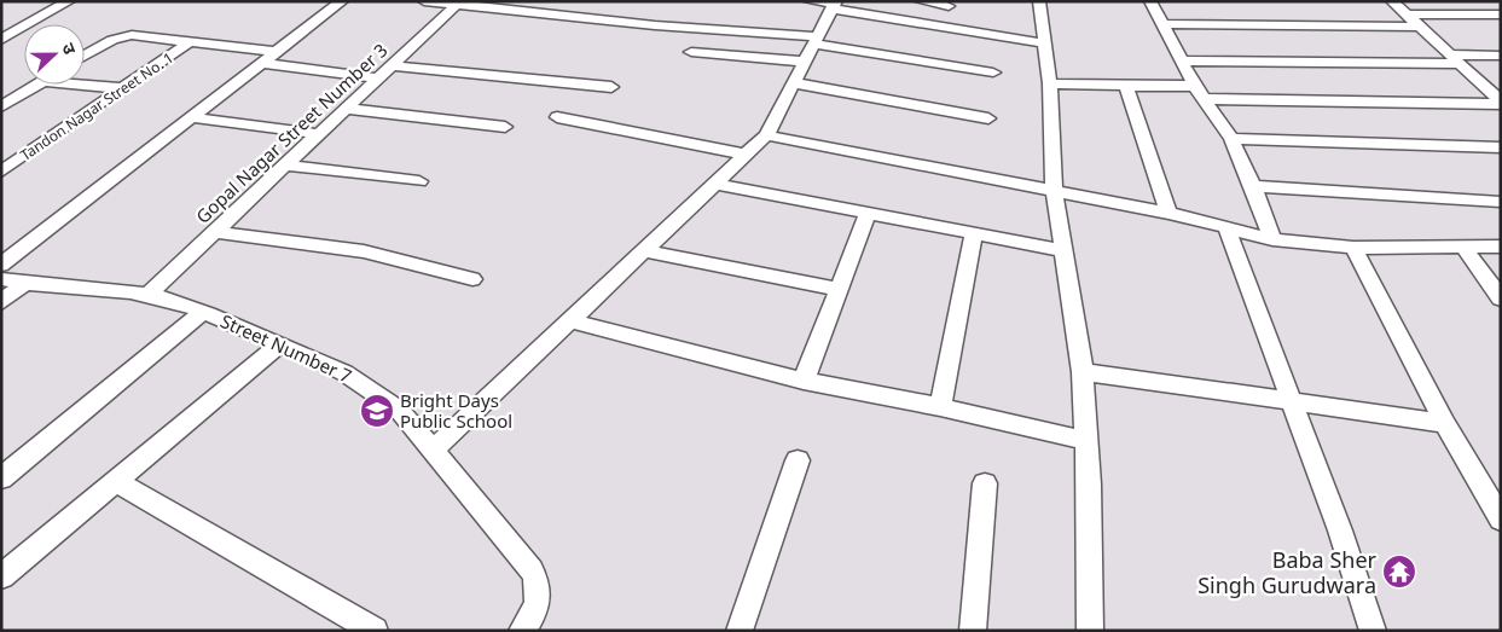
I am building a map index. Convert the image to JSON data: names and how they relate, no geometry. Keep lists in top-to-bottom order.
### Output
{
  "streets": {
    "street": ["Tandon Nagar Street No. 1", "Gopal Nagar Street Number 3", "Street Number 7"]
  },
  "crossings": [
    ["Gopal Nagar Street Number 3", "Street Number 7"]
  ],
  "places": {
    "school or university": ["Bright Days Public School"],
    "temple": ["Baba Sher Singh Gurudwara"]
  },
  "north": "right"
}
